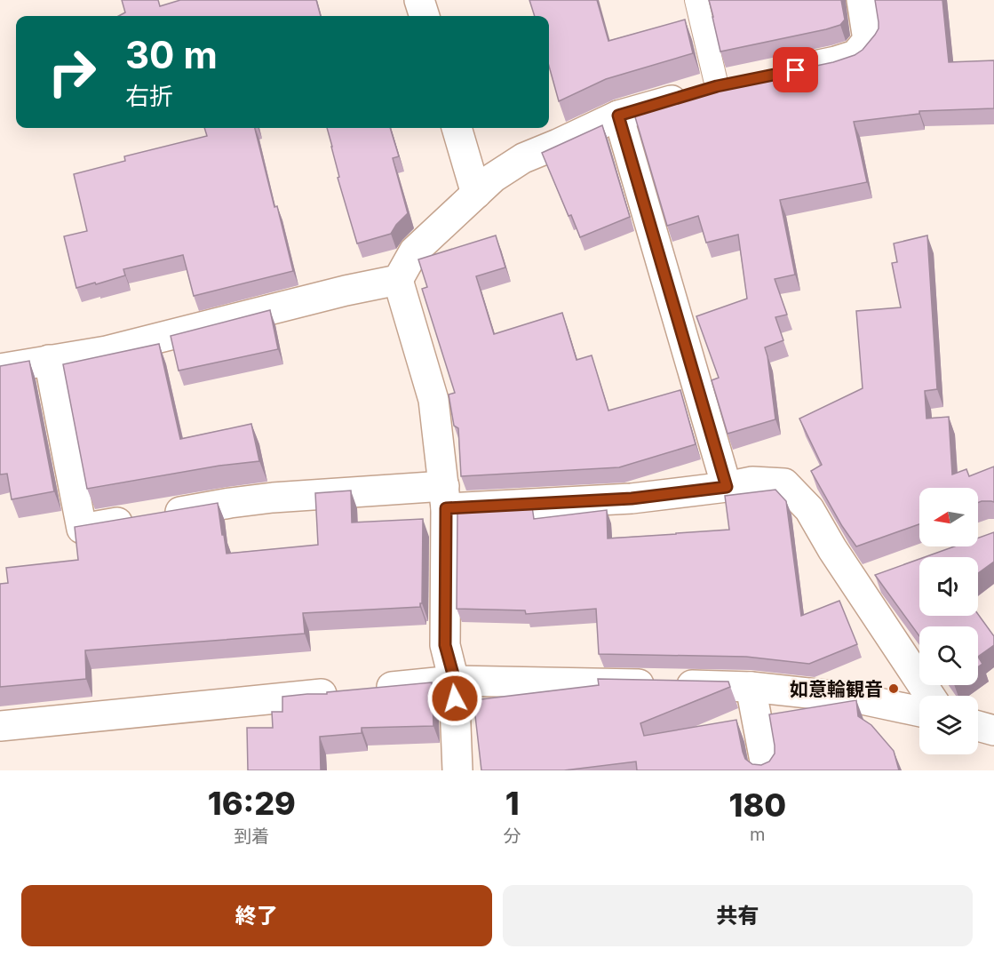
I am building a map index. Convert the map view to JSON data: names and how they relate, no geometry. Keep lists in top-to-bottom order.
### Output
{
  "places": ["如意輪観音"],
  "north": "left",
  "page": {
    "turn": ["30 m", "右折"],
    "eta": [
      "16:29",
      "到着",
      "1",
      "分",
      "180",
      "m"
    ],
    "buttons": ["終了", "共有"]
  }
}
